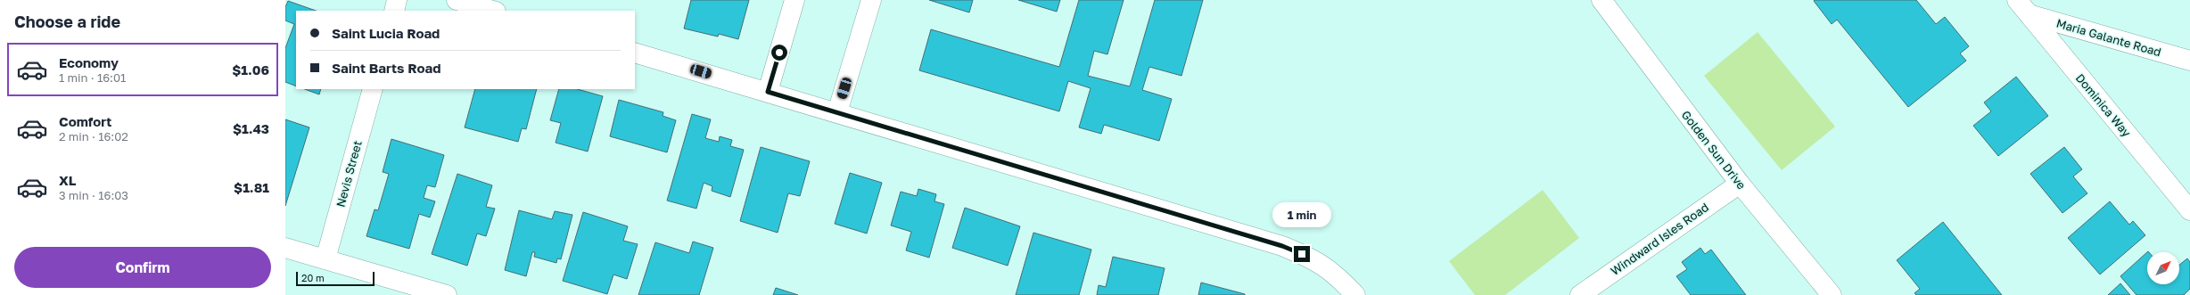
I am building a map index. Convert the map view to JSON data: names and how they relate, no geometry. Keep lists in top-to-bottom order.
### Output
{
  "streets": {
    "street": [
      "Maria Galante Road",
      "Dominica Way",
      "Golden Sun Drive",
      "Nevis Street",
      "Windward Isles Road"
    ]
  },
  "crossings": [
    ["Maria Galante Road", "Dominica Way"],
    ["Golden Sun Drive", "Windward Isles Road"]
  ],
  "scale_bar": "20 m",
  "north": "top right",
  "page": {
    "heading": "Choose a ride",
    "banner": ["Saint Lucia Road", "Saint Barts Road"],
    "list": [
      {
        "name": "Economy",
        "note": "1 min · 16:01",
        "value": "$1.06"
      },
      {
        "name": "Comfort",
        "note": "2 min · 16:02",
        "value": "$1.43"
      },
      {
        "name": "XL",
        "note": "3 min · 16:03",
        "value": "$1.81"
      }
    ],
    "bubble": "1 min",
    "buttons": "Confirm",
    "scale": "20 m"
  }
}
